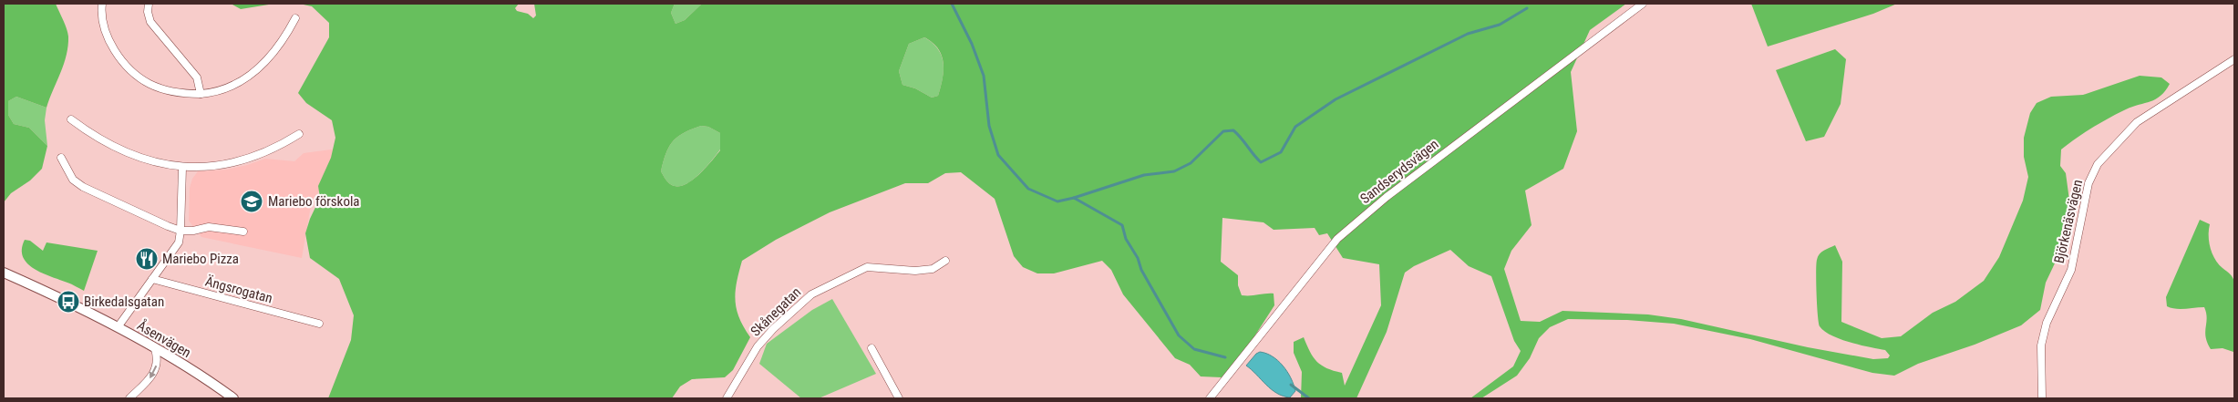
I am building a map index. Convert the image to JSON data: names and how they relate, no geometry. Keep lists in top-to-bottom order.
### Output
{
  "streets": {
    "street": [
      "Sandserydsvägen",
      "Björkenäsvägen",
      "Ängsrogatan",
      "Skånegatan",
      "Åsenvägen"
    ]
  },
  "places": {
    "school or university": ["Mariebo förskola"],
    "restaurant": ["Mariebo Pizza"],
    "bus stop": ["Birkedalsgatan"]
  }
}
